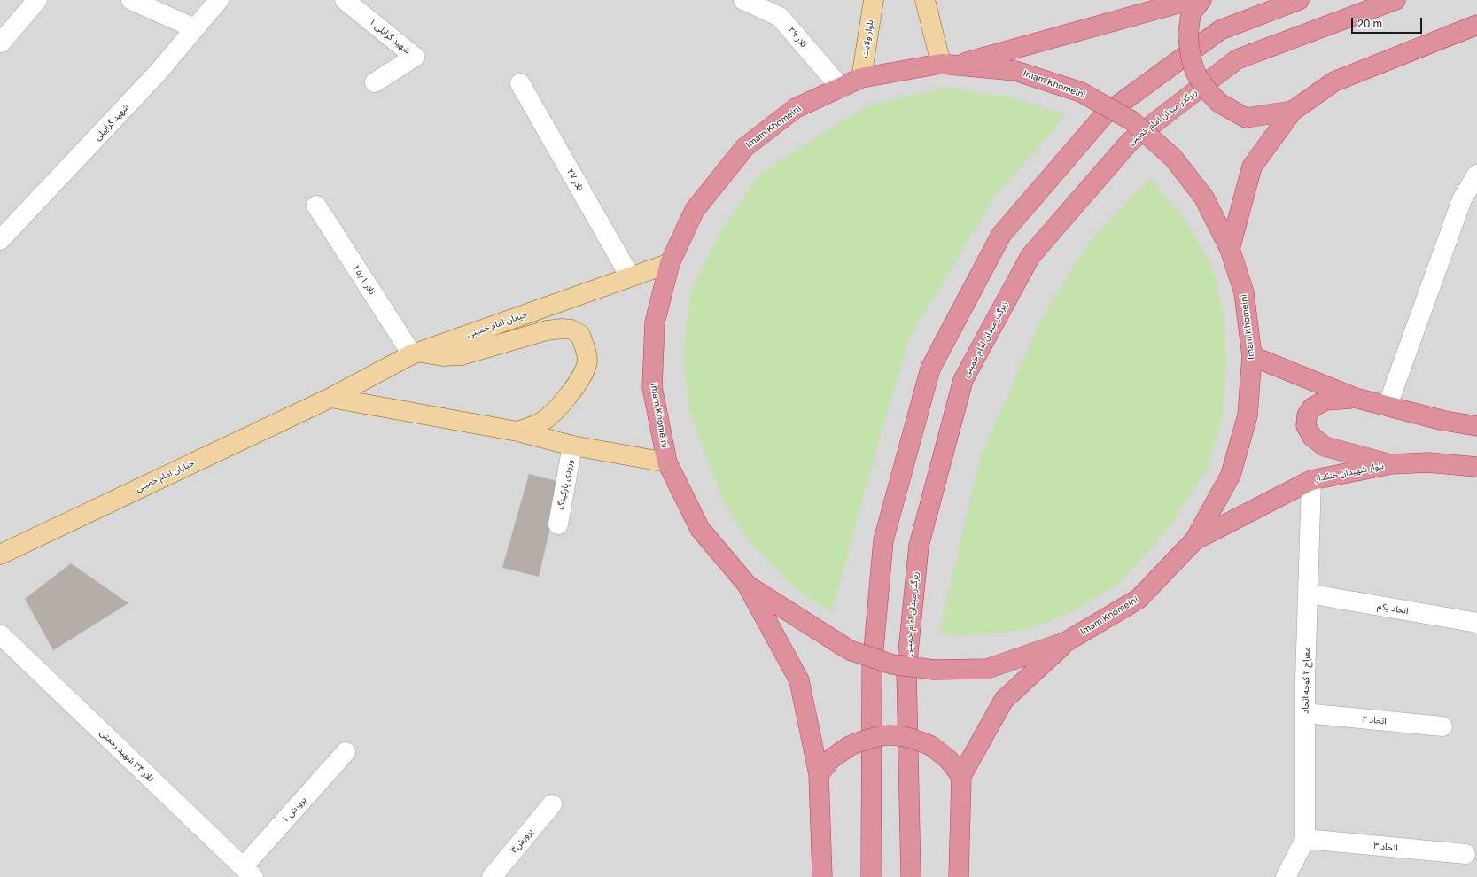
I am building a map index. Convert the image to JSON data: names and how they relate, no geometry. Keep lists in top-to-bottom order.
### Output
{
  "streets": {
    "highway": ["Imam Khomeini", "زیرگذر میدان امام خمینی", "بلوار شهیدان خنکدار"],
    "main road": ["بلوار ولایت", "خیابان امام خمینی"],
    "street": [
      "شهید گرایلی ۱",
      "تلار ۲۹",
      "شهید گراییلی",
      "تلار ۲۷",
      "تلار ۲۵/۱",
      "ورودی پارکینگ",
      "انحاد یکم",
      "معراج ۲ کوچه اتحاد",
      "اتحاد ۲",
      "تلار ۳۴ شهید رحمتی",
      "پرورش ۱",
      "پرورش۳",
      "اتحاد ۳"
    ]
  },
  "crossings": [
    ["تلار ۲۹", "Imam Khomeini"],
    ["بلوار ولایت", "Imam Khomeini"],
    ["Imam Khomeini", "خیابان امام خمینی"],
    ["Imam Khomeini", "بلوار شهیدان خنکدار"],
    ["تلار ۲۷", "خیابان امام خمینی"],
    ["تلار ۲۵/۱", "خیابان امام خمینی"],
    ["بلوار شهیدان خنکدار", "معراج ۲ کوچه اتحاد"],
    ["انحاد یکم", "معراج ۲ کوچه اتحاد"],
    ["معراج ۲ کوچه اتحاد", "اتحاد ۲"],
    ["معراج ۲ کوچه اتحاد", "اتحاد ۳"],
    ["تلار ۳۴ شهید رحمتی", "پرورش ۱"]
  ],
  "scale_bar": "20 m"
}
